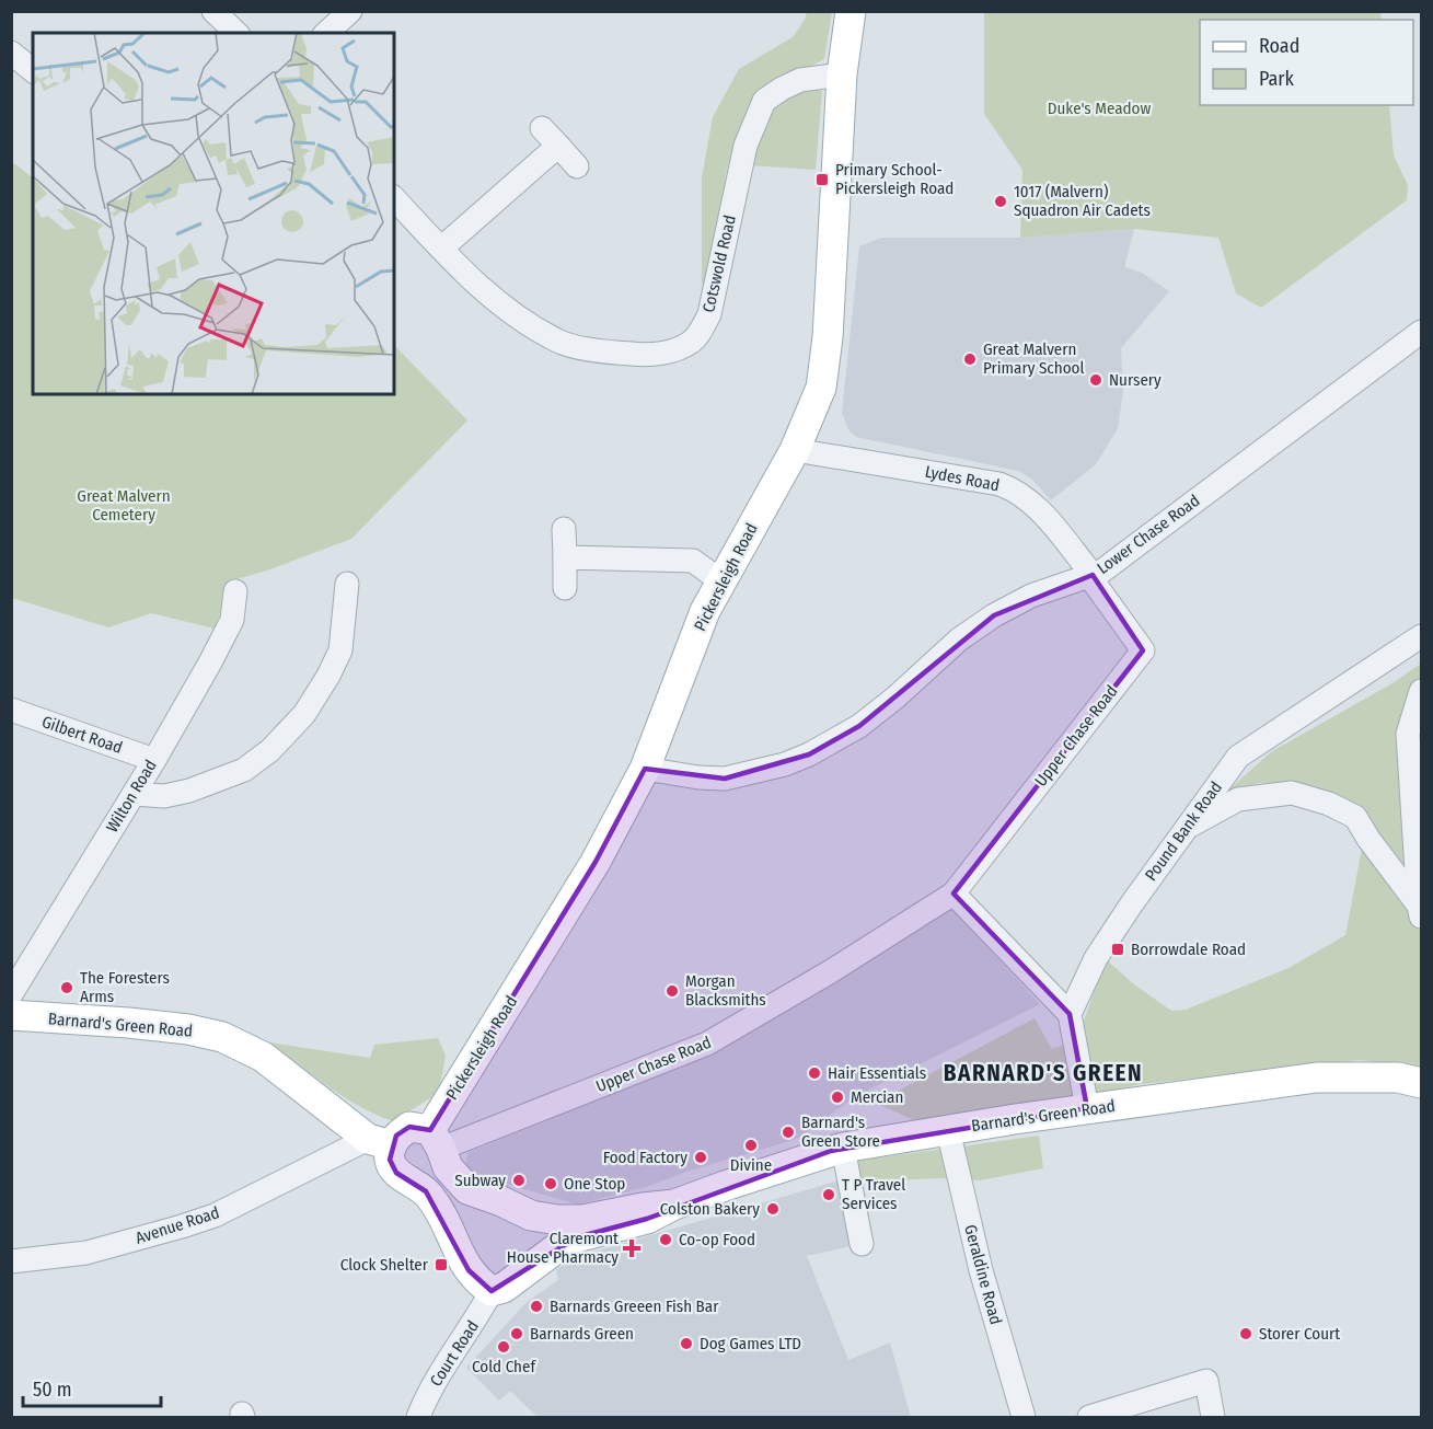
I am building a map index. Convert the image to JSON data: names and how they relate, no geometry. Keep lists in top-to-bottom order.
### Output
{
  "streets": {
    "main road": ["Pickersleigh Road", "Barnard's Green Road"],
    "street": [
      "Cotswold Road",
      "Lydes Road",
      "Lower Chase Road",
      "Gilbert Road",
      "Upper Chase Road",
      "Wilton Road",
      "Pound Bank Road",
      "Avenue Road",
      "Geraldine Road",
      "Court Road"
    ]
  },
  "crossings": [
    ["Cotswold Road", "Pickersleigh Road"],
    ["Lydes Road", "Lower Chase Road"],
    ["Lydes Road", "Pickersleigh Road"],
    ["Lydes Road", "Upper Chase Road"],
    ["Lower Chase Road", "Pickersleigh Road"],
    ["Lower Chase Road", "Upper Chase Road"],
    ["Pickersleigh Road", "Upper Chase Road"],
    ["Pickersleigh Road", "Barnard's Green Road"],
    ["Gilbert Road", "Wilton Road"],
    ["Upper Chase Road", "Barnard's Green Road"],
    ["Barnard's Green Road", "Avenue Road"],
    ["Barnard's Green Road", "Geraldine Road"],
    ["Barnard's Green Road", "Court Road"]
  ],
  "districts": ["BARNARD'S GREEN"],
  "parks": ["Duke's Meadow", "Great Malvern Cemetery"],
  "places": {
    "transit": ["Primary School- Pickersleigh Road", "Borrowdale Road", "Clock Shelter"],
    "other": [
      "1017 (Malvern) Squadron Air Cadets",
      "Great Malvern Primary School",
      "Nursery",
      "The Foresters Arms",
      "Morgan Blacksmiths",
      "Hair Essentials",
      "Mercian",
      "Barnard's Green Store",
      "Divine",
      "Food Factory",
      "Subway",
      "One Stop",
      "T P Travel Services",
      "Colston Bakery",
      "Co-op Food",
      "Barnards Greeen Fish Bar",
      "Barnards Green",
      "Storer Court",
      "Dog Games LTD",
      "Cold Chef"
    ],
    "health": ["Claremont House Pharmacy"]
  },
  "legend": ["Road", "Park"],
  "scale_bar": "50 m"
}
